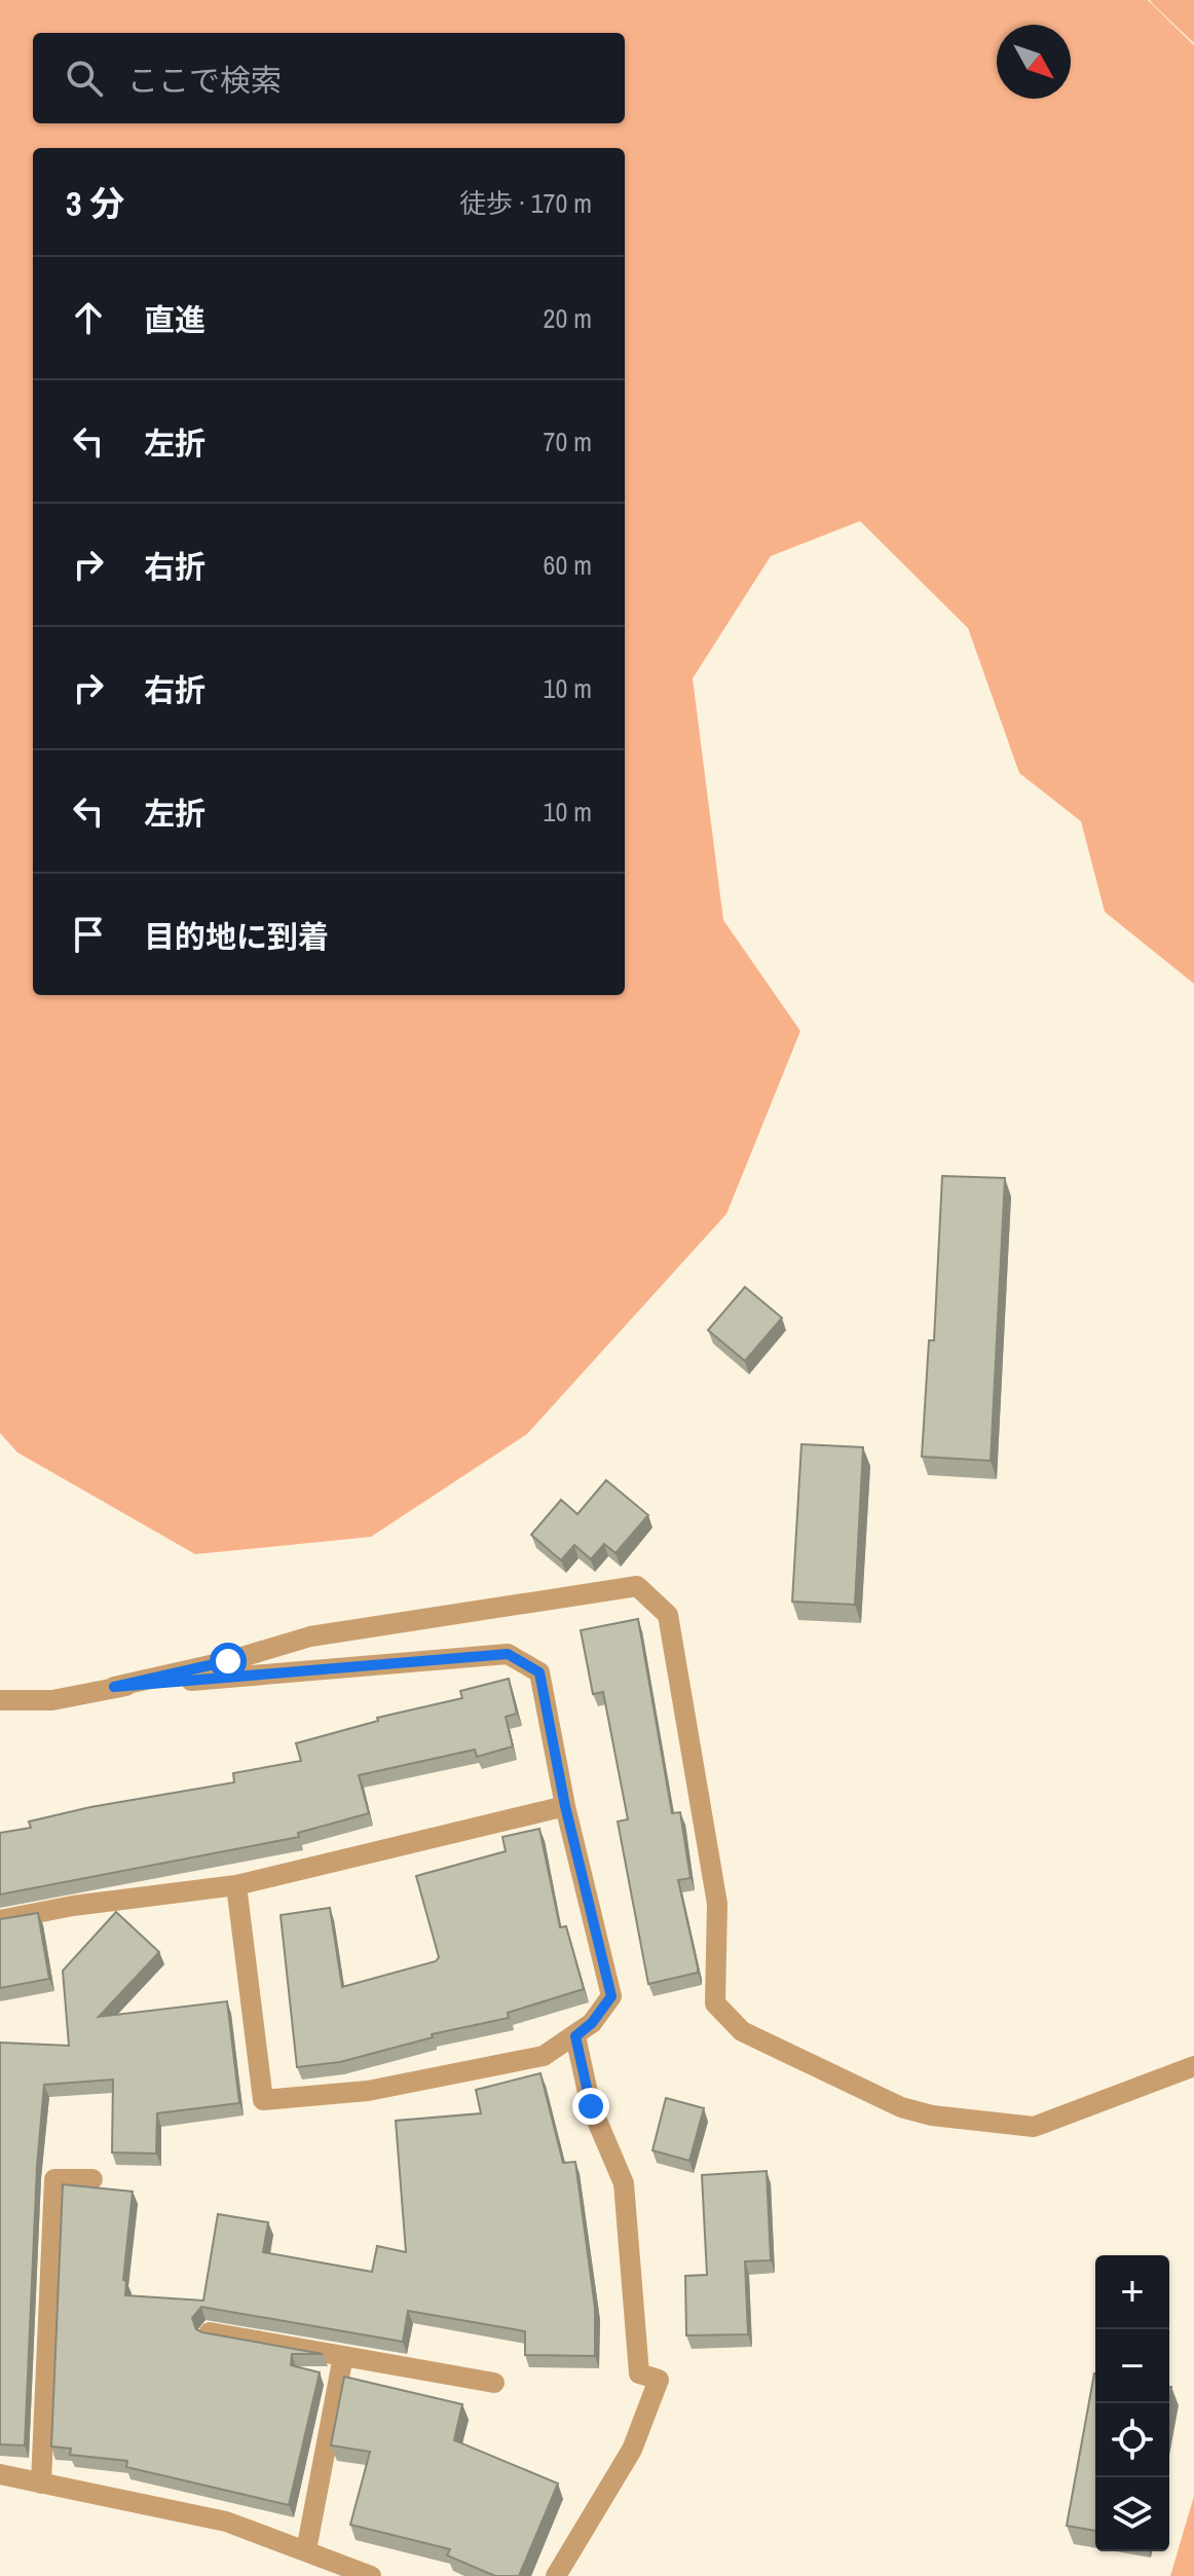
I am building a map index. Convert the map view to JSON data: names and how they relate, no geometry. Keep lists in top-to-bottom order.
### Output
{
  "north": "bottom right",
  "page": {
    "search": "ここで検索",
    "heading": ["3 分", "徒歩 · 170 m"],
    "list": [
      ["直進", "20 m"],
      ["左折", "70 m"],
      ["右折", "60 m"],
      ["右折", "10 m"],
      ["左折", "10 m"],
      "目的地に到着"
    ],
    "map_buttons": ["+", "−"]
  }
}
